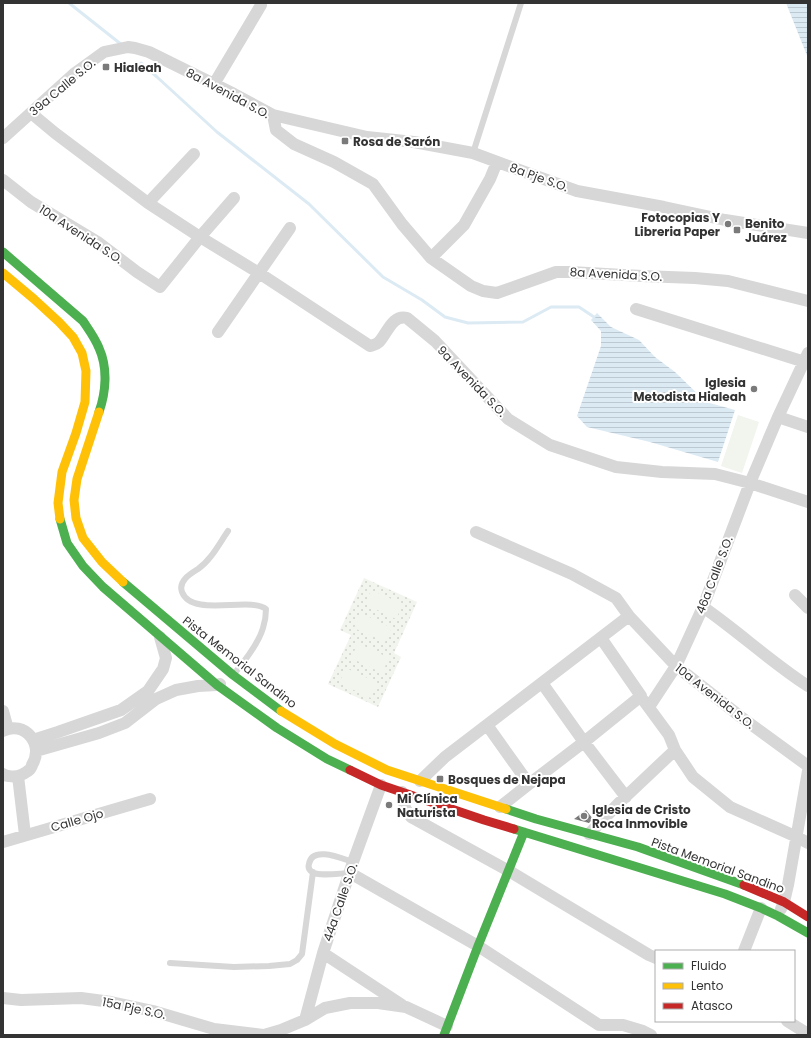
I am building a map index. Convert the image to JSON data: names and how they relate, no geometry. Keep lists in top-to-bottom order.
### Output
{
  "streets": {
    "main road": ["Pista Memorial Sandino"],
    "street": [
      "39a Calle S.O.",
      "8a Avenida S.O.",
      "8a Pje S.O.",
      "10a Avenida S.O.",
      "9a Avenida S.O.",
      "46a Calle S.O.",
      "Calle Ojo",
      "44a Calle S.O.",
      "15a Pje S.O."
    ]
  },
  "crossings": [
    ["39a Calle S.O.", "8a Avenida S.O."],
    ["8a Avenida S.O.", "8a Pje S.O."],
    ["10a Avenida S.O.", "46a Calle S.O."],
    ["9a Avenida S.O.", "46a Calle S.O."],
    ["44a Calle S.O.", "15a Pje S.O."]
  ],
  "places": {
    "transit": [
      "Hialeah",
      "Rosa de Sarón",
      "Benito Juárez",
      "Bosques de Nejapa"
    ],
    "other": [
      "Fotocopias Y Libreria Paper",
      "Iglesia Metodista Hialeah",
      "Mi Clínica Naturista",
      "Iglesia de Cristo Roca Inmovible"
    ]
  },
  "legend": ["Fluido", "Lento", "Atasco"]
}
